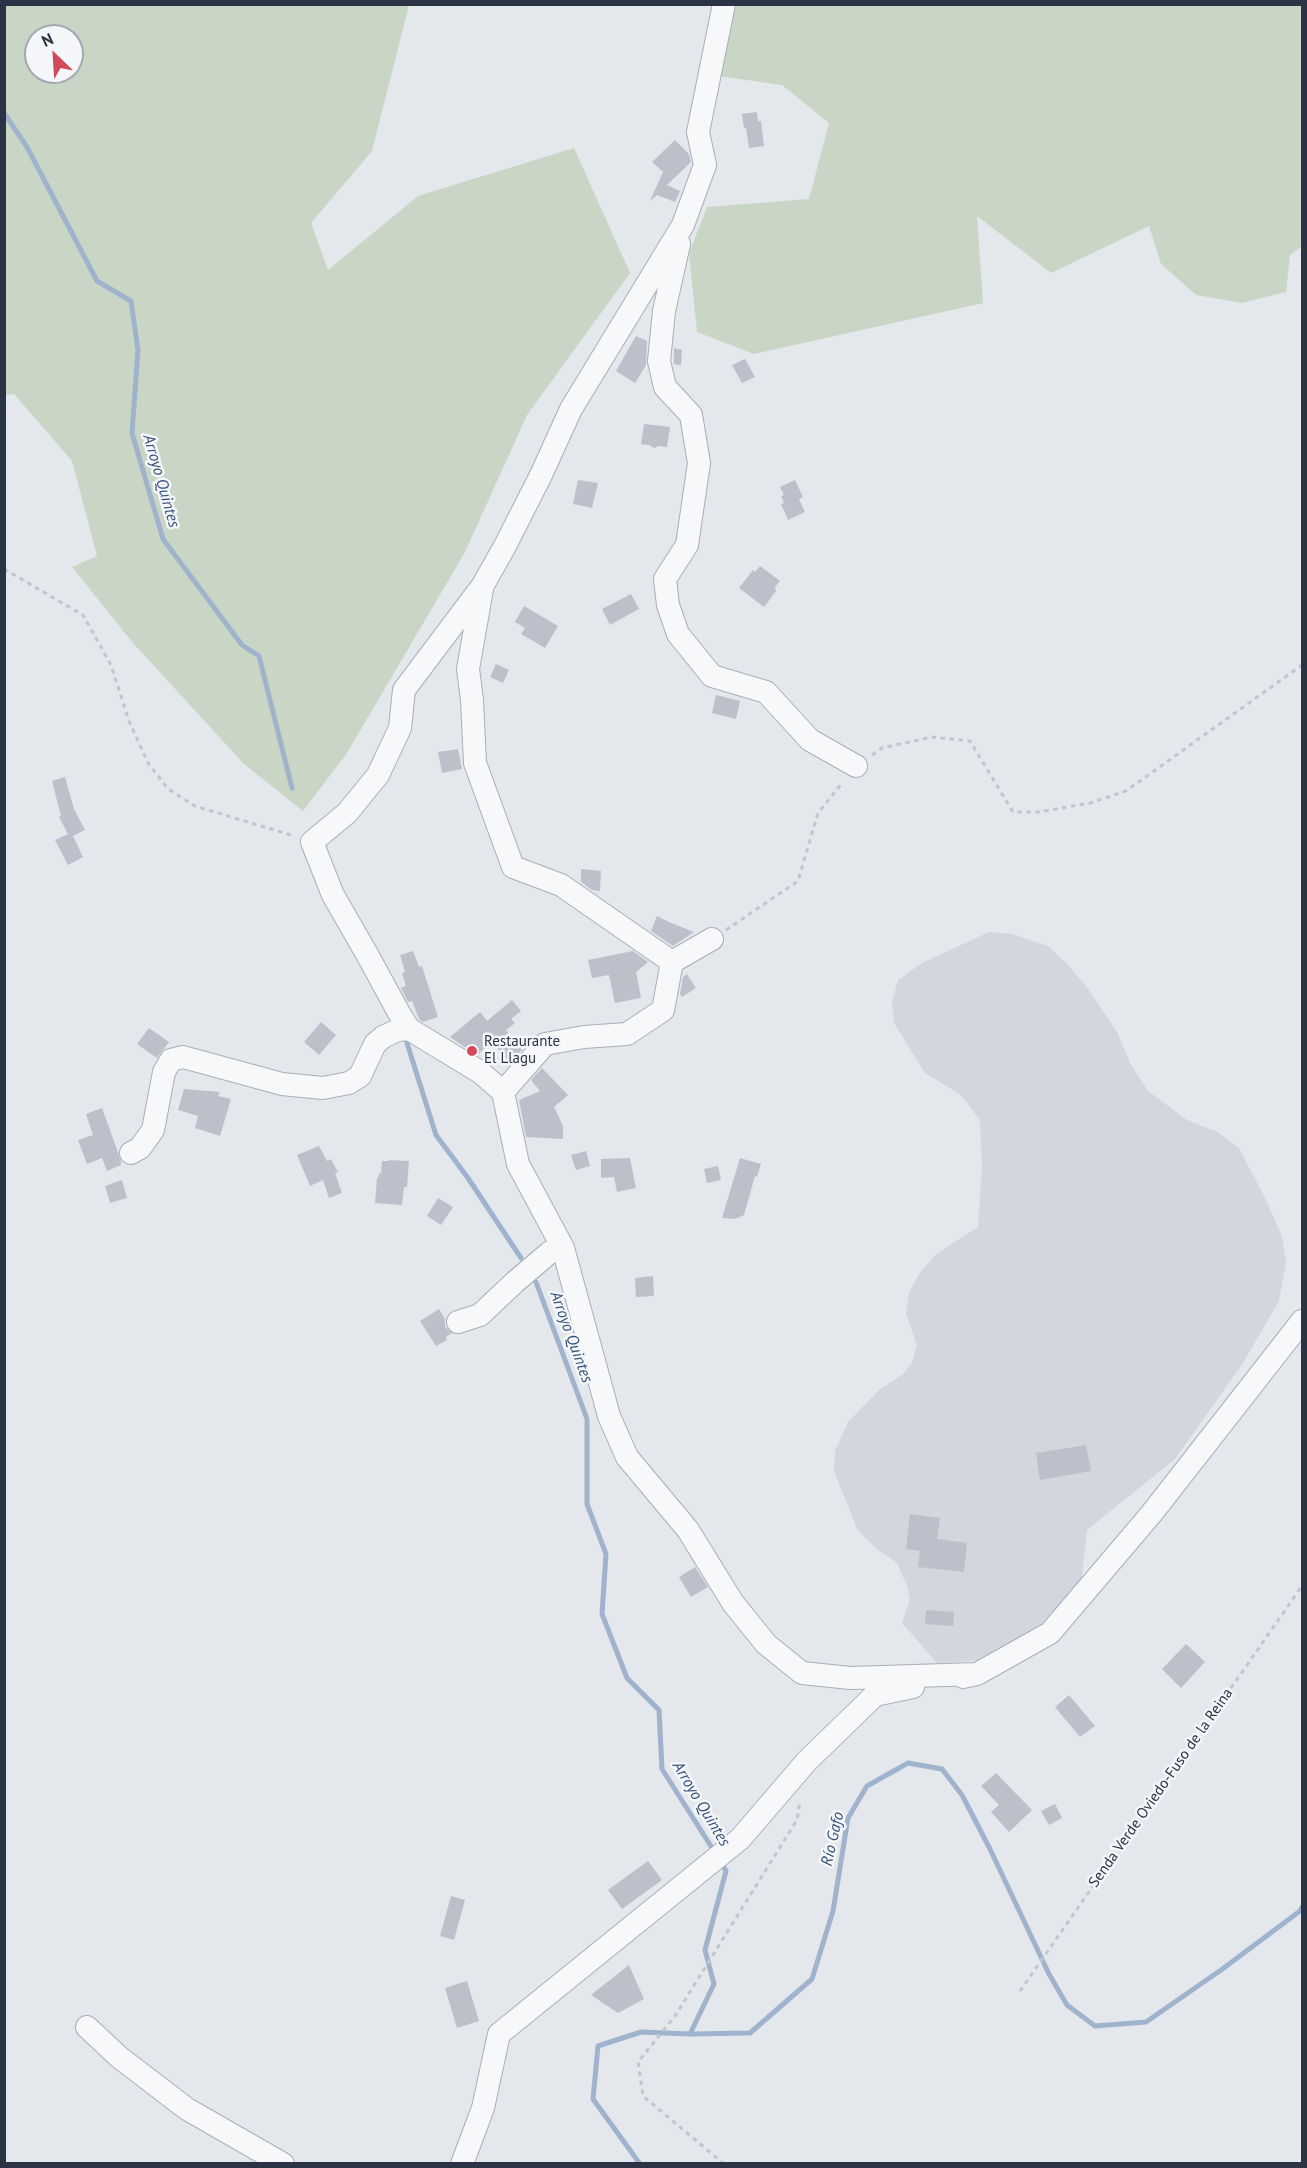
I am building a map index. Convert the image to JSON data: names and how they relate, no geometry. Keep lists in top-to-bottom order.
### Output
{
  "streets": {
    "path": ["Senda Verde Oviedo-Fuso de la Reina"]
  },
  "water": ["Arroyo Quintes", "Río Gafo"],
  "places": ["Restaurante El Llagu"],
  "north": "top left"
}
